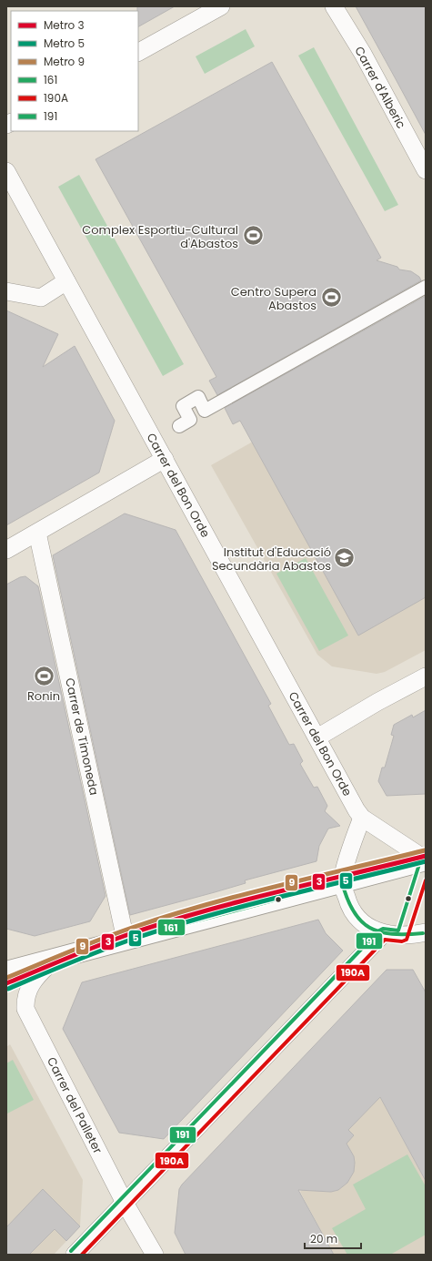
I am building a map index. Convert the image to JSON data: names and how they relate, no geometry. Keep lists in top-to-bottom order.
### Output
{
  "streets": {
    "street": [
      "Carrer d'Alberic",
      "Carrer del Bon Orde",
      "Carrer de Timoneda",
      "Carrer del Palleter"
    ]
  },
  "places": {
    "sports": ["Complex Esportiu-Cultural d'Abastos", "Centro Supera Abastos", "Ronin"],
    "school or university": ["Institut d'Educació Secundària Abastos"]
  },
  "lines": [
    "metro line 9",
    "metro line 3",
    "metro line 5",
    "transit line 191",
    "transit line 190A",
    "transit line 161"
  ],
  "legend": [
    "Metro 3",
    "Metro 5",
    "Metro 9",
    "161",
    "190A",
    "191"
  ],
  "scale_bar": "20 m"
}
